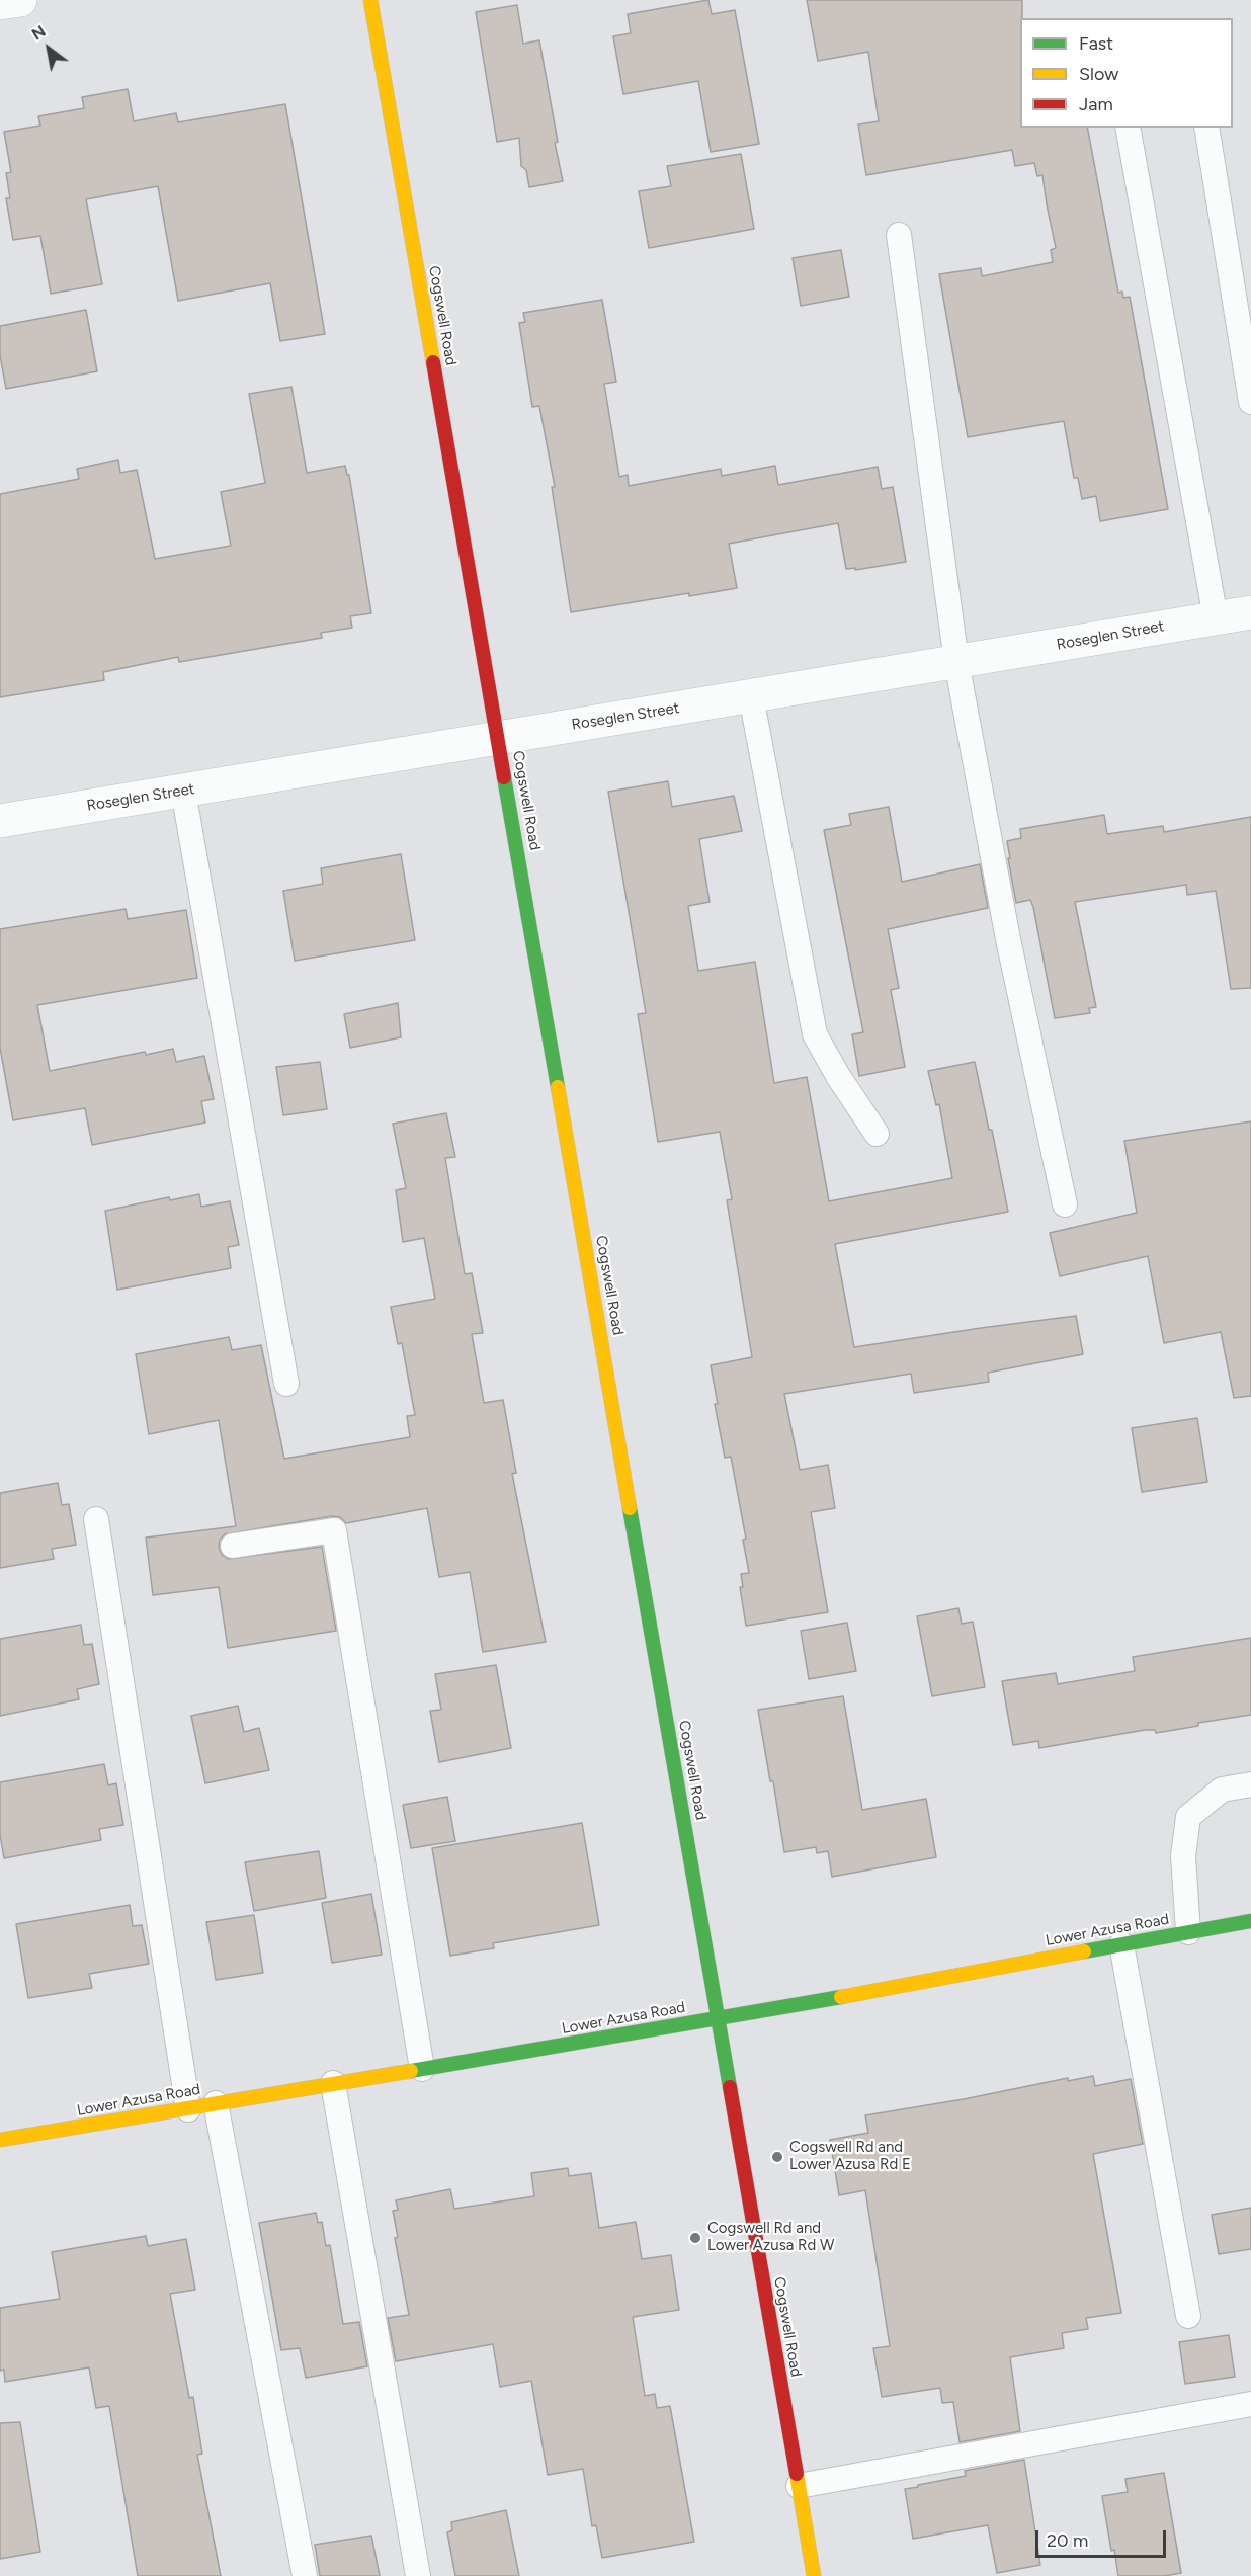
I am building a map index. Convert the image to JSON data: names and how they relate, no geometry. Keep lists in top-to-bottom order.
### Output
{
  "streets": {
    "street": ["Cogswell Road", "Roseglen Street", "Lower Azusa Road"]
  },
  "crossings": [
    ["Cogswell Road", "Roseglen Street"],
    ["Cogswell Road", "Lower Azusa Road"]
  ],
  "places": ["Cogswell Rd and Lower Azusa Rd E", "Cogswell Rd and Lower Azusa Rd W"],
  "legend": ["Fast", "Slow", "Jam"],
  "scale_bar": "20 m",
  "north": "top left"
}
